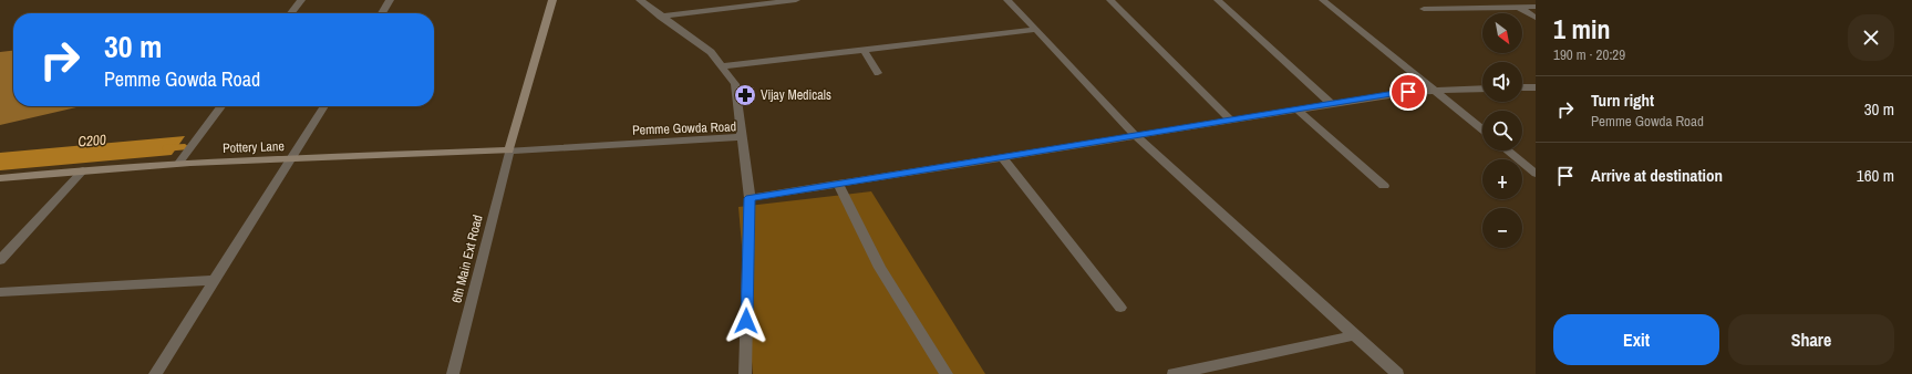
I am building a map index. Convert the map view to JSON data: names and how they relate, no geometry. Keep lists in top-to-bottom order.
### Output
{
  "streets": {
    "street": ["Pemme Gowda Road", "Pottery Lane", "6th Main Ext Road"]
  },
  "crossings": [
    ["Pemme Gowda Road", "Pottery Lane"],
    ["Pemme Gowda Road", "6th Main Ext Road"],
    ["Pottery Lane", "6th Main Ext Road"]
  ],
  "water": ["C200"],
  "places": {
    "pharmacy": ["Vijay Medicals"]
  },
  "north": "bottom right",
  "page": {
    "heading": ["1 min", "190 m · 20:29"],
    "map_buttons": ["+", "−"],
    "turn": ["30 m", "Pemme Gowda Road"],
    "list": [
      {
        "name": "Turn right",
        "note": "Pemme Gowda Road",
        "value": "30 m"
      },
      {
        "name": "Arrive at destination",
        "value": "160 m"
      }
    ],
    "buttons": ["Exit", "Share"]
  }
}
